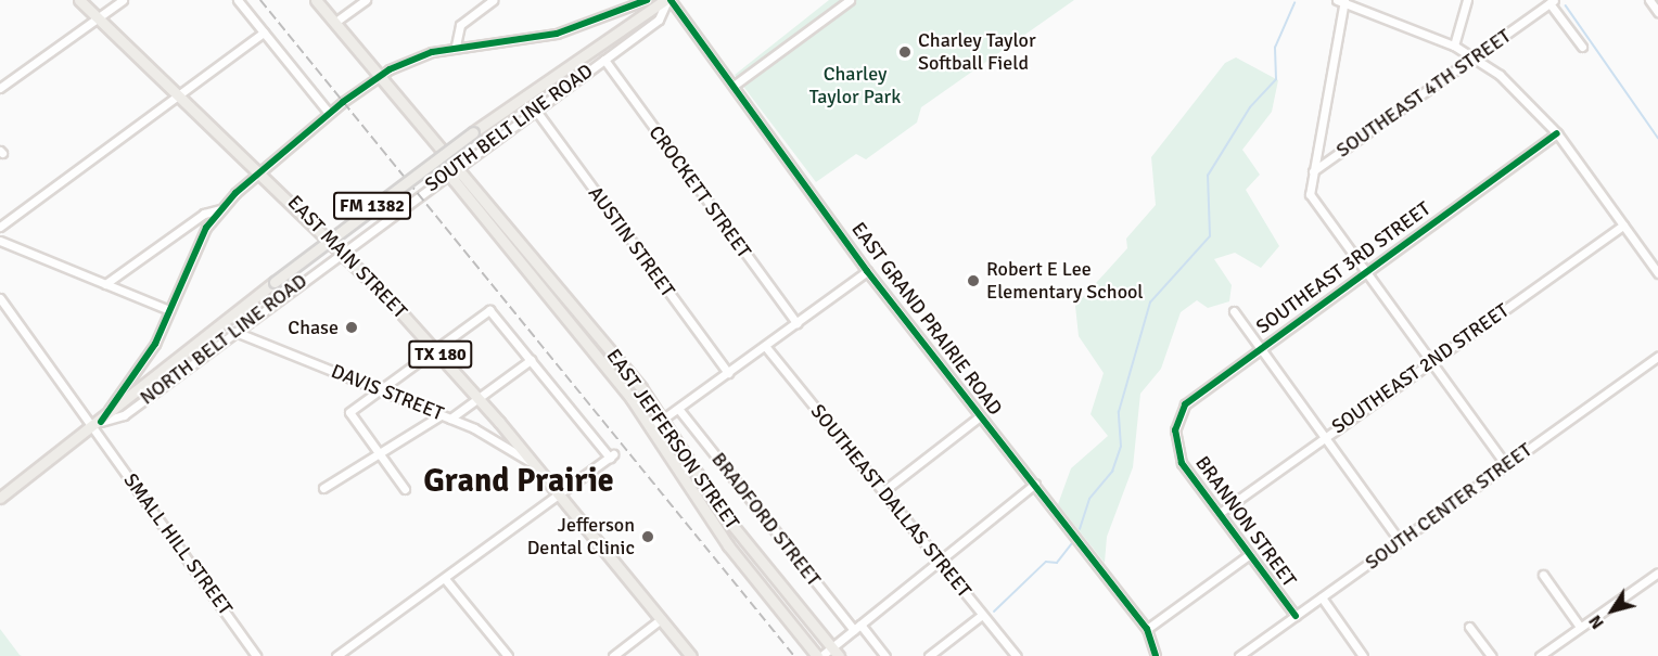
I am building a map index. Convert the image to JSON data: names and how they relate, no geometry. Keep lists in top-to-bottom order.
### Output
{
  "streets": {
    "main road": [
      "SOUTH BELT LINE ROAD",
      "FM 1382",
      "EAST MAIN STREET",
      "NORTH BELT LINE ROAD",
      "TX 180",
      "EAST JEFFERSON STREET"
    ],
    "street": [
      "SOUTHEAST 4TH STREET",
      "CROCKETT STREET",
      "AUSTIN STREET",
      "SOUTHEAST 3RD STREET",
      "EAST GRAND PRAIRIE ROAD",
      "SOUTHEAST 2ND STREET",
      "DAVIS STREET",
      "SOUTHEAST DALLAS STREET",
      "SOUTH CENTER STREET",
      "BRADFORD STREET",
      "BRANNON STREET",
      "SMALL HILL STREET"
    ]
  },
  "crossings": [
    ["SOUTH BELT LINE ROAD", "CROCKETT STREET"],
    ["SOUTH BELT LINE ROAD", "AUSTIN STREET"],
    ["SOUTH BELT LINE ROAD", "EAST MAIN STREET"],
    ["SOUTH BELT LINE ROAD", "EAST GRAND PRAIRIE ROAD"],
    ["SOUTH BELT LINE ROAD", "NORTH BELT LINE ROAD"],
    ["SOUTH BELT LINE ROAD", "EAST JEFFERSON STREET"],
    ["EAST MAIN STREET", "NORTH BELT LINE ROAD"],
    ["EAST MAIN STREET", "DAVIS STREET"],
    ["SOUTHEAST 3RD STREET", "BRANNON STREET"],
    ["NORTH BELT LINE ROAD", "DAVIS STREET"],
    ["NORTH BELT LINE ROAD", "SMALL HILL STREET"],
    ["SOUTHEAST 2ND STREET", "BRANNON STREET"],
    ["SOUTH CENTER STREET", "BRANNON STREET"]
  ],
  "districts": ["Grand Prairie"],
  "parks": ["Charley Taylor Park"],
  "places": [
    "Charley Taylor Softball Field",
    "Robert E Lee Elementary School",
    "Chase",
    "Jefferson Dental Clinic"
  ],
  "north": "bottom left"
}
